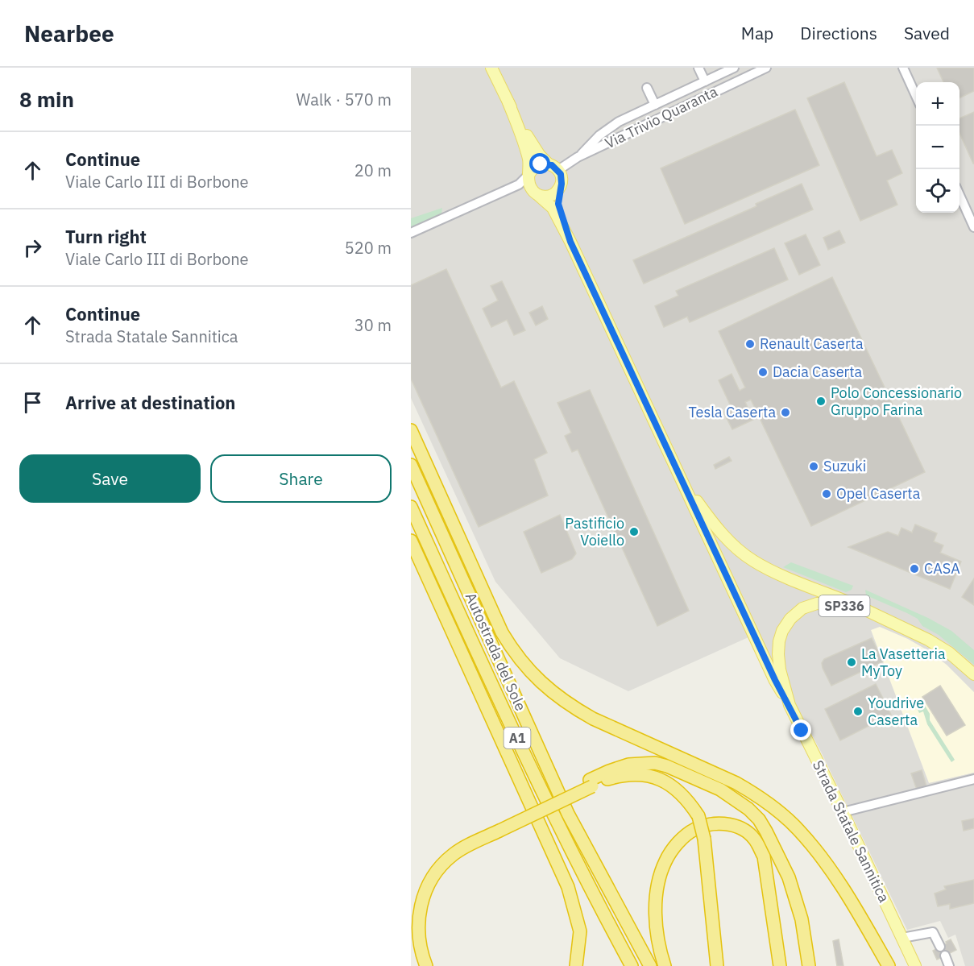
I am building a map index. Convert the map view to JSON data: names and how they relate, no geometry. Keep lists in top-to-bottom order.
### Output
{
  "streets": {
    "highway": ["Autostrada del Sole", "A1"],
    "main road": ["SP336", "Strada Statale Sannitica"],
    "street": ["Via Trivio Quaranta"]
  },
  "crossings": [
    ["Via Trivio Quaranta", "SP336"],
    ["SP336", "Strada Statale Sannitica"]
  ],
  "places": [
    "Renault Caserta",
    "Dacia Caserta",
    "Polo Concessionario Gruppo Farina",
    "Tesla Caserta",
    "Suzuki",
    "Opel Caserta",
    "Pastificio Voiello",
    "CASA",
    "La Vasetteria MyToy",
    "Youdrive Caserta"
  ],
  "page": {
    "header": "Nearbee",
    "nav": ["Map", "Directions", "Saved"],
    "heading": ["8 min", "Walk · 570 m"],
    "map_buttons": ["+", "−"],
    "list": [
      ["Continue", "Viale Carlo III di Borbone", "20 m"],
      ["Turn right", "Viale Carlo III di Borbone", "520 m"],
      ["Continue", "Strada Statale Sannitica", "30 m"],
      "Arrive at destination"
    ],
    "buttons": ["Save", "Share"]
  }
}
